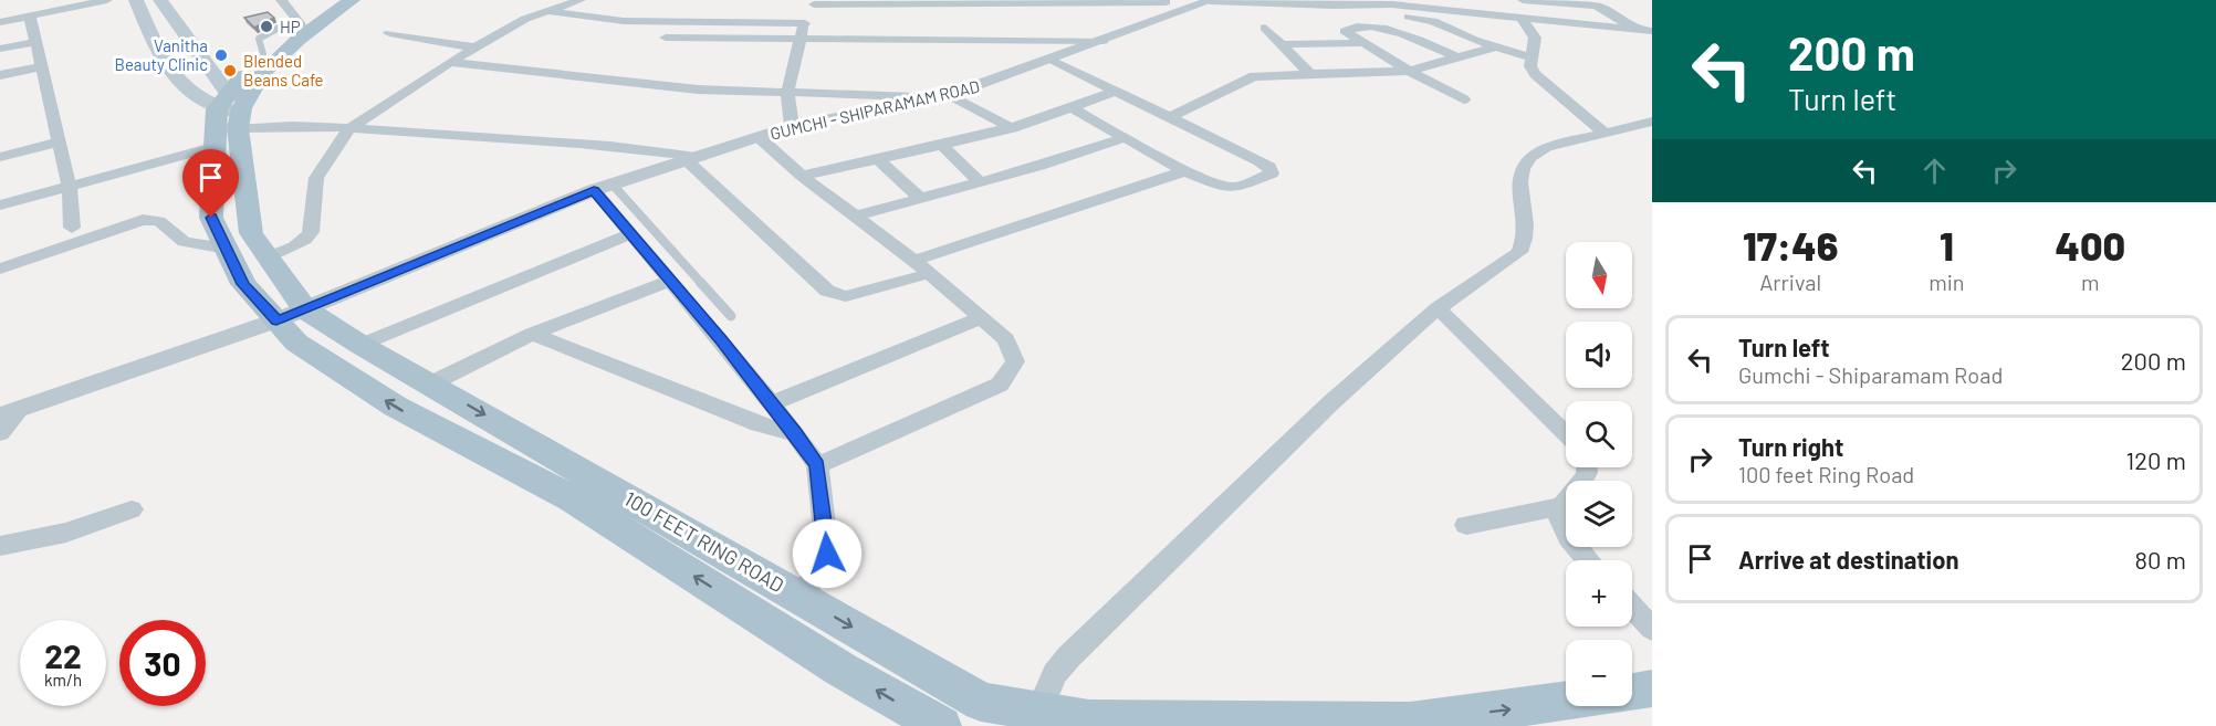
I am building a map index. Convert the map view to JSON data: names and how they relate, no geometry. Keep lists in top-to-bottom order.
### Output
{
  "streets": {
    "main road": ["100 FEET RING ROAD"],
    "street": ["GUMCHI - SHIPARAMAM ROAD"]
  },
  "crossings": [
    ["GUMCHI - SHIPARAMAM ROAD", "100 FEET RING ROAD"]
  ],
  "places": ["HP", "Vanitha Beauty Clinic", "Blended Beans Cafe"],
  "north": "bottom",
  "page": {
    "turn": ["200 m", "Turn left"],
    "eta": [
      "17:46",
      "Arrival",
      "1",
      "min",
      "400",
      "m"
    ],
    "map_buttons": ["+", "−"],
    "list": [
      {
        "name": "Turn left",
        "note": "Gumchi - Shiparamam Road",
        "value": "200 m"
      },
      {
        "name": "Turn right",
        "note": "100 feet Ring Road",
        "value": "120 m"
      },
      {
        "name": "Arrive at destination",
        "value": "80 m"
      }
    ],
    "speed": "22 km/h",
    "limit": "30"
  }
}
